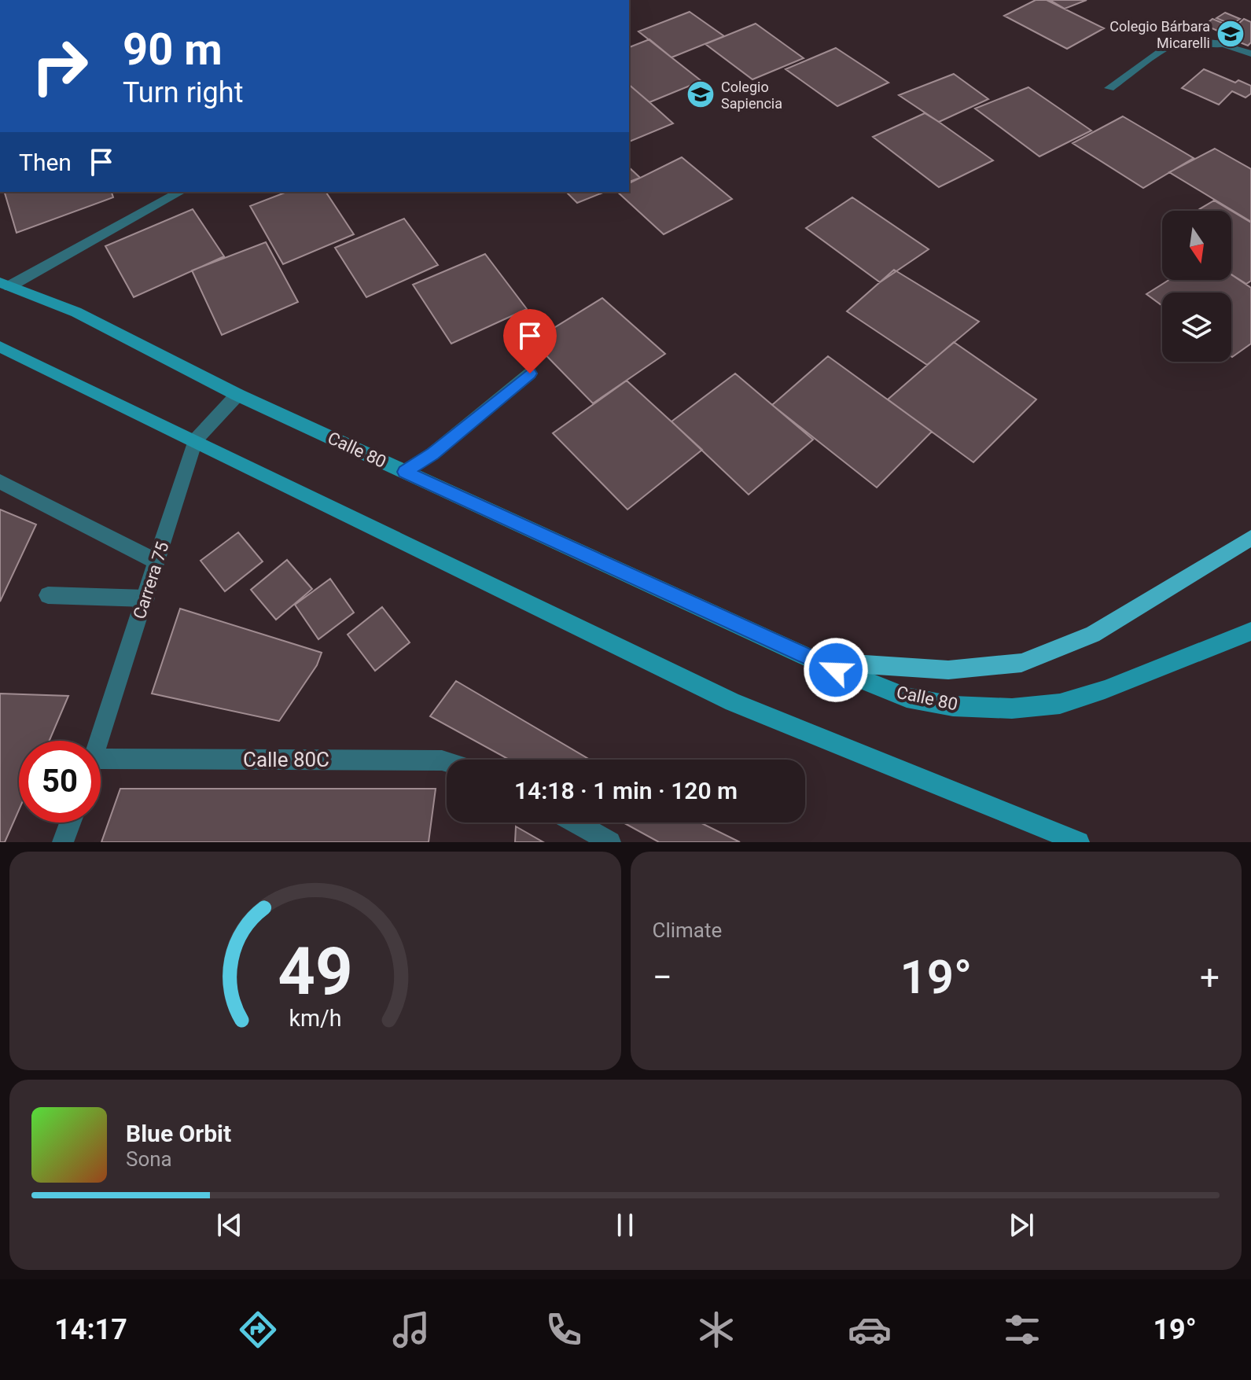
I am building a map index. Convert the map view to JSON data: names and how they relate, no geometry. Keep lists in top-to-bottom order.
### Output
{
  "streets": {
    "main road": ["Calle 80"],
    "street": ["Carrera 75", "Calle 80C"]
  },
  "crossings": [
    ["Calle 80", "Carrera 75"]
  ],
  "places": {
    "school or university": ["Colegio Bárbara Micarelli", "Colegio Sapiencia"]
  },
  "north": "bottom",
  "page": {
    "turn": ["90 m", "Turn right"],
    "then": "Then",
    "limit": "50",
    "trip": "14:18 · 1 min · 120 m",
    "tile": "Climate",
    "heat": ["−", "19°", "+"],
    "song": ["Blue Orbit", "Sona"],
    "tabs": ["14:17", "19°"],
    "gauge": ["49", "km/h"]
  }
}
